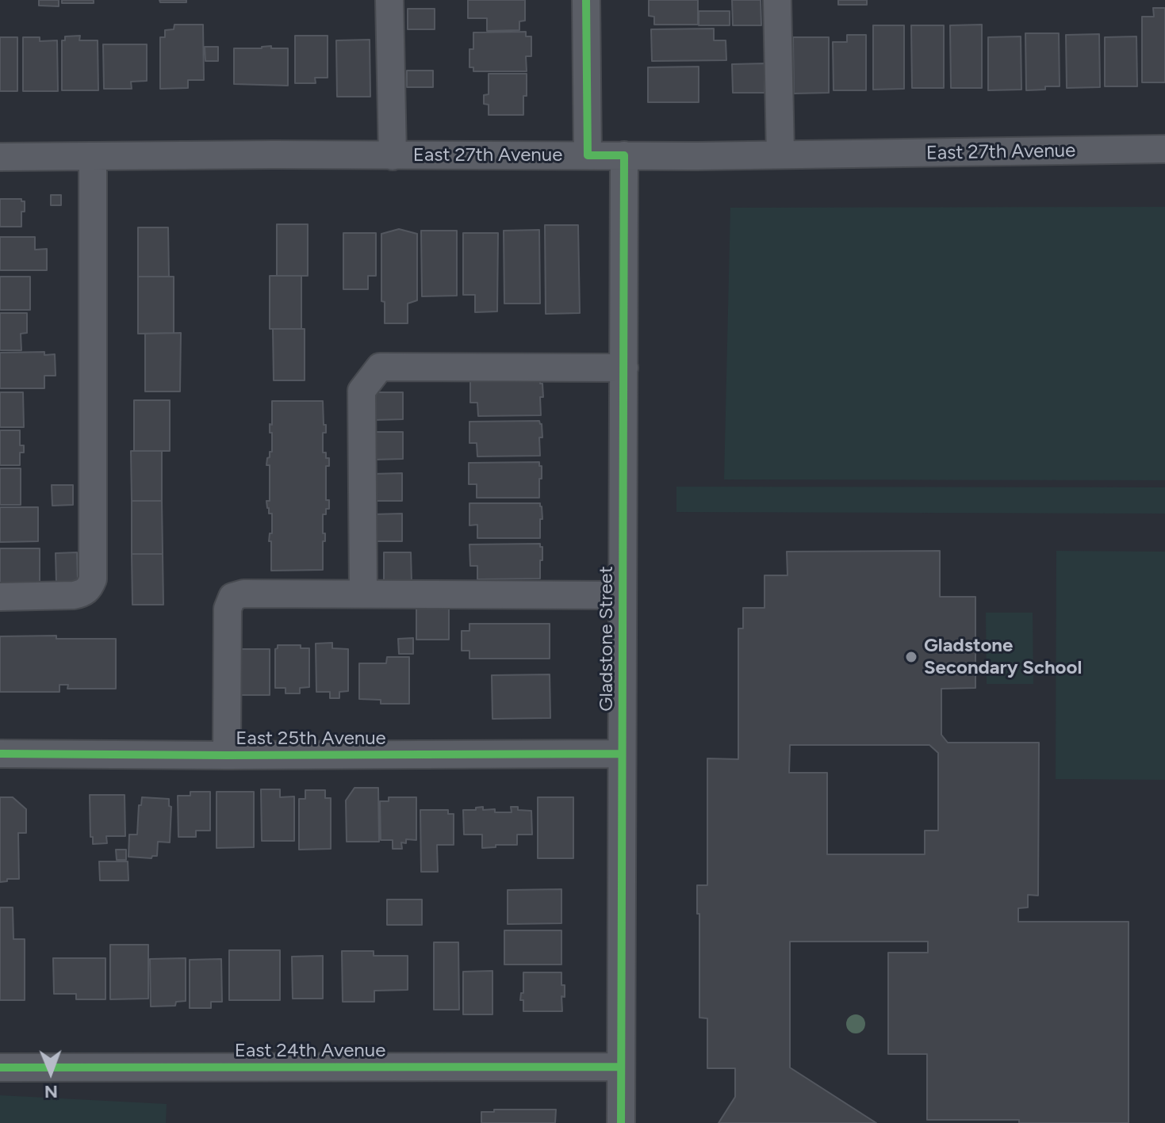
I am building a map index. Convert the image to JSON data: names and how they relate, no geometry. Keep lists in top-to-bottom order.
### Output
{
  "streets": {
    "street": [
      "East 27th Avenue",
      "Gladstone Street",
      "East 25th Avenue",
      "East 24th Avenue"
    ]
  },
  "crossings": [
    ["East 27th Avenue", "Gladstone Street"],
    ["Gladstone Street", "East 25th Avenue"],
    ["Gladstone Street", "East 24th Avenue"]
  ],
  "places": ["Gladstone Secondary School"],
  "north": "bottom"
}
